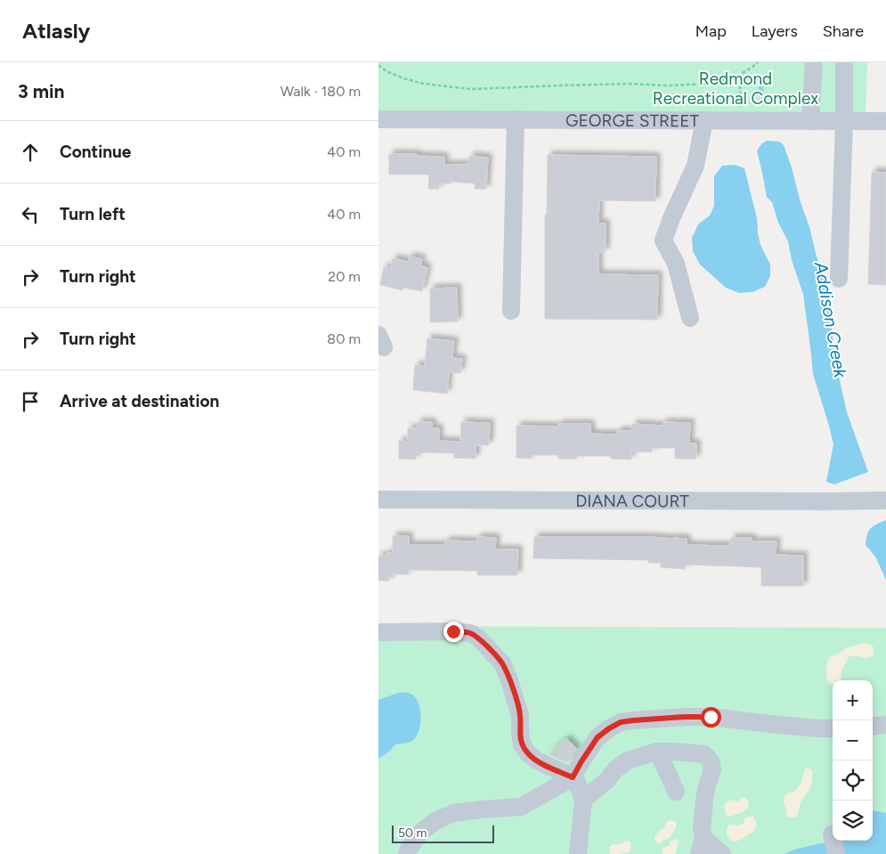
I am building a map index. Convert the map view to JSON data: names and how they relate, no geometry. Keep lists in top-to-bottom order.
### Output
{
  "streets": {
    "street": ["GEORGE STREET", "DIANA COURT"]
  },
  "water": ["Addison Creek"],
  "parks": ["Redmond Recreational Complex"],
  "scale_bar": "50 m",
  "page": {
    "header": "Atlasly",
    "nav": ["Map", "Layers", "Share"],
    "heading": ["3 min", "Walk · 180 m"],
    "list": [
      ["Continue", "40 m"],
      ["Turn left", "40 m"],
      ["Turn right", "20 m"],
      ["Turn right", "80 m"],
      "Arrive at destination"
    ],
    "map_buttons": ["+", "−"],
    "scale": "50 m"
  }
}
